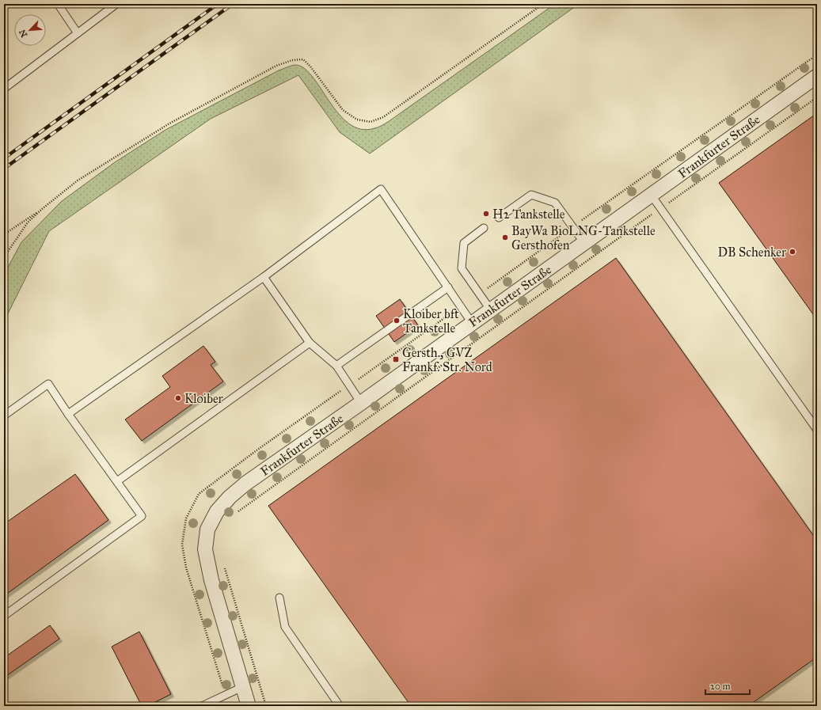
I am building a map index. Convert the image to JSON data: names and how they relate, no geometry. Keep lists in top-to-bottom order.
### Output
{
  "streets": {
    "street": ["Frankfurter Straße"]
  },
  "places": {
    "other": [
      "H2 Tankstelle",
      "BayWa BioLNG-Tankstelle Gersthofen",
      "DB Schenker",
      "Kloiber bft Tankstelle",
      "Kloiber"
    ],
    "transit": ["Gersth., GVZ Frankf. Str. Nord"]
  },
  "scale_bar": "20 m",
  "north": "bottom left"
}
